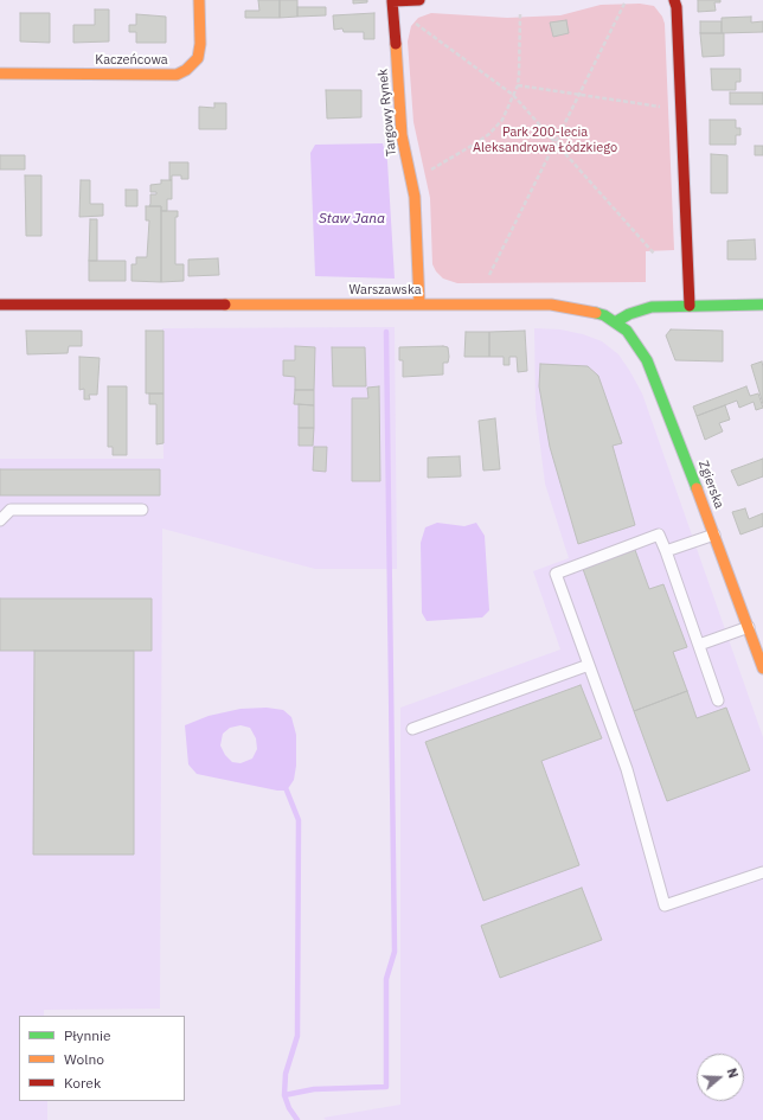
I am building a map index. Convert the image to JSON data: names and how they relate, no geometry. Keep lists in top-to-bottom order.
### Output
{
  "streets": {
    "street": [
      "Kaczeńcowa",
      "Targowy Rynek",
      "Warszawska",
      "Zgierska"
    ]
  },
  "crossings": [
    ["Targowy Rynek", "Warszawska"],
    ["Warszawska", "Zgierska"]
  ],
  "water": ["Staw Jana"],
  "parks": ["Park 200-lecia Aleksandrowa Łódzkiego"],
  "legend": ["Płynnie", "Wolno", "Korek"],
  "north": "right"
}
